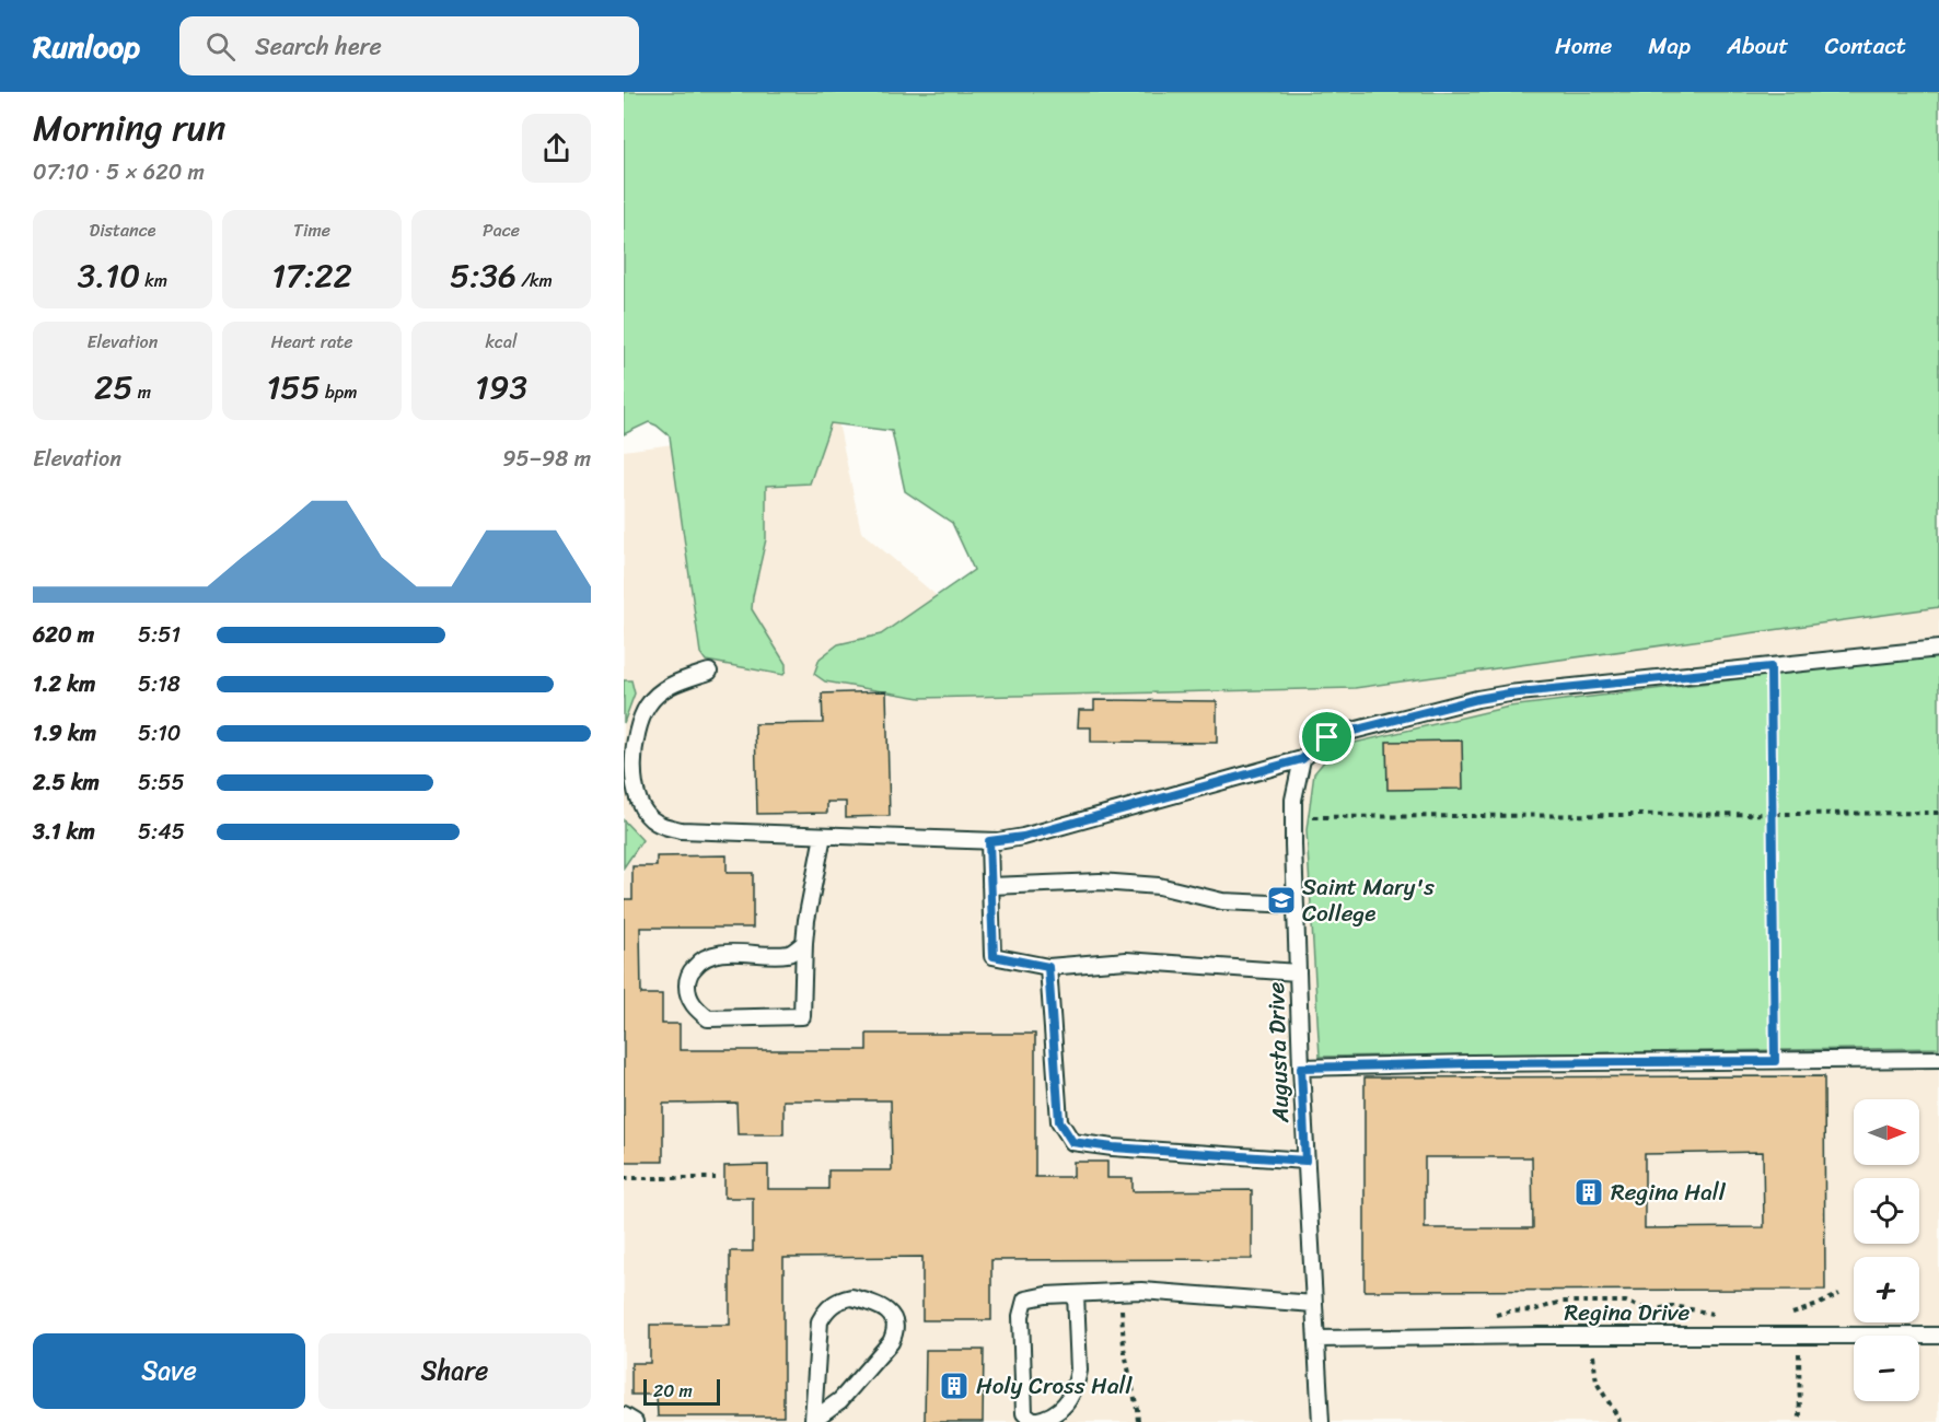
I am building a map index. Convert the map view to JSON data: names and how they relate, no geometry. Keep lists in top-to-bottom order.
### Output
{
  "streets": {
    "lane": ["Augusta Drive", "Regina Drive"]
  },
  "crossings": [
    ["Augusta Drive", "Regina Drive"]
  ],
  "places": {
    "school or university": ["Saint Mary's College"],
    "building": ["Regina Hall", "Holy Cross Hall"]
  },
  "scale_bar": "20 m",
  "north": "right",
  "page": {
    "header": "Runloop",
    "search": "Search here",
    "nav": [
      "Home",
      "Map",
      "About",
      "Contact"
    ],
    "heading": ["Morning run", "07:10 · 5 × 620 m"],
    "stats": [
      ["Distance", "3.10 km"],
      ["Time", "17:22"],
      ["Pace", "5:36 /km"],
      ["Elevation", "25 m"],
      ["Heart rate", "155 bpm"],
      ["kcal", "193"]
    ],
    "chart": ["Elevation", "95–98 m"],
    "list": [
      {
        "name": "620 m",
        "note": "5:51"
      },
      {
        "name": "1.2 km",
        "note": "5:18"
      },
      {
        "name": "1.9 km",
        "note": "5:10"
      },
      {
        "name": "2.5 km",
        "note": "5:55"
      },
      {
        "name": "3.1 km",
        "note": "5:45"
      }
    ],
    "map_buttons": ["+", "−"],
    "buttons": ["Save", "Share"],
    "scale": "20 m"
  }
}
